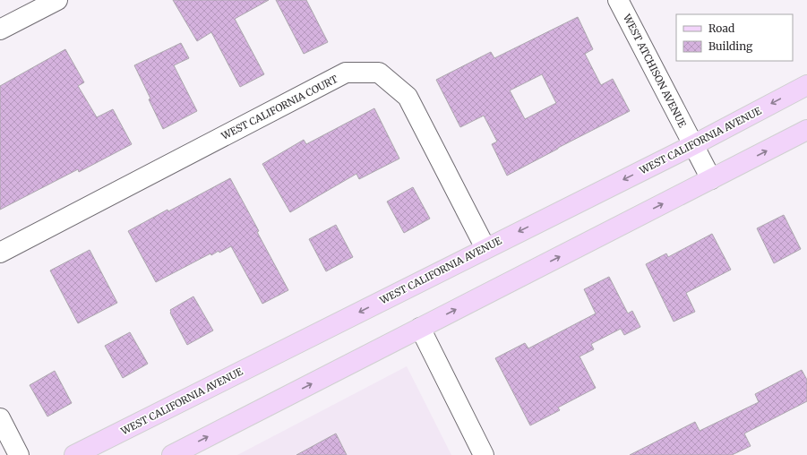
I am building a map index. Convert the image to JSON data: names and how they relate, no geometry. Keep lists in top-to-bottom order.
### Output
{
  "streets": {
    "main road": ["WEST CALIFORNIA AVENUE"],
    "street": ["WEST ATCHISON AVENUE", "WEST CALIFORNIA COURT"]
  },
  "crossings": [
    ["WEST ATCHISON AVENUE", "WEST CALIFORNIA AVENUE"],
    ["WEST CALIFORNIA COURT", "WEST CALIFORNIA AVENUE"]
  ],
  "legend": ["Road", "Building"]
}
